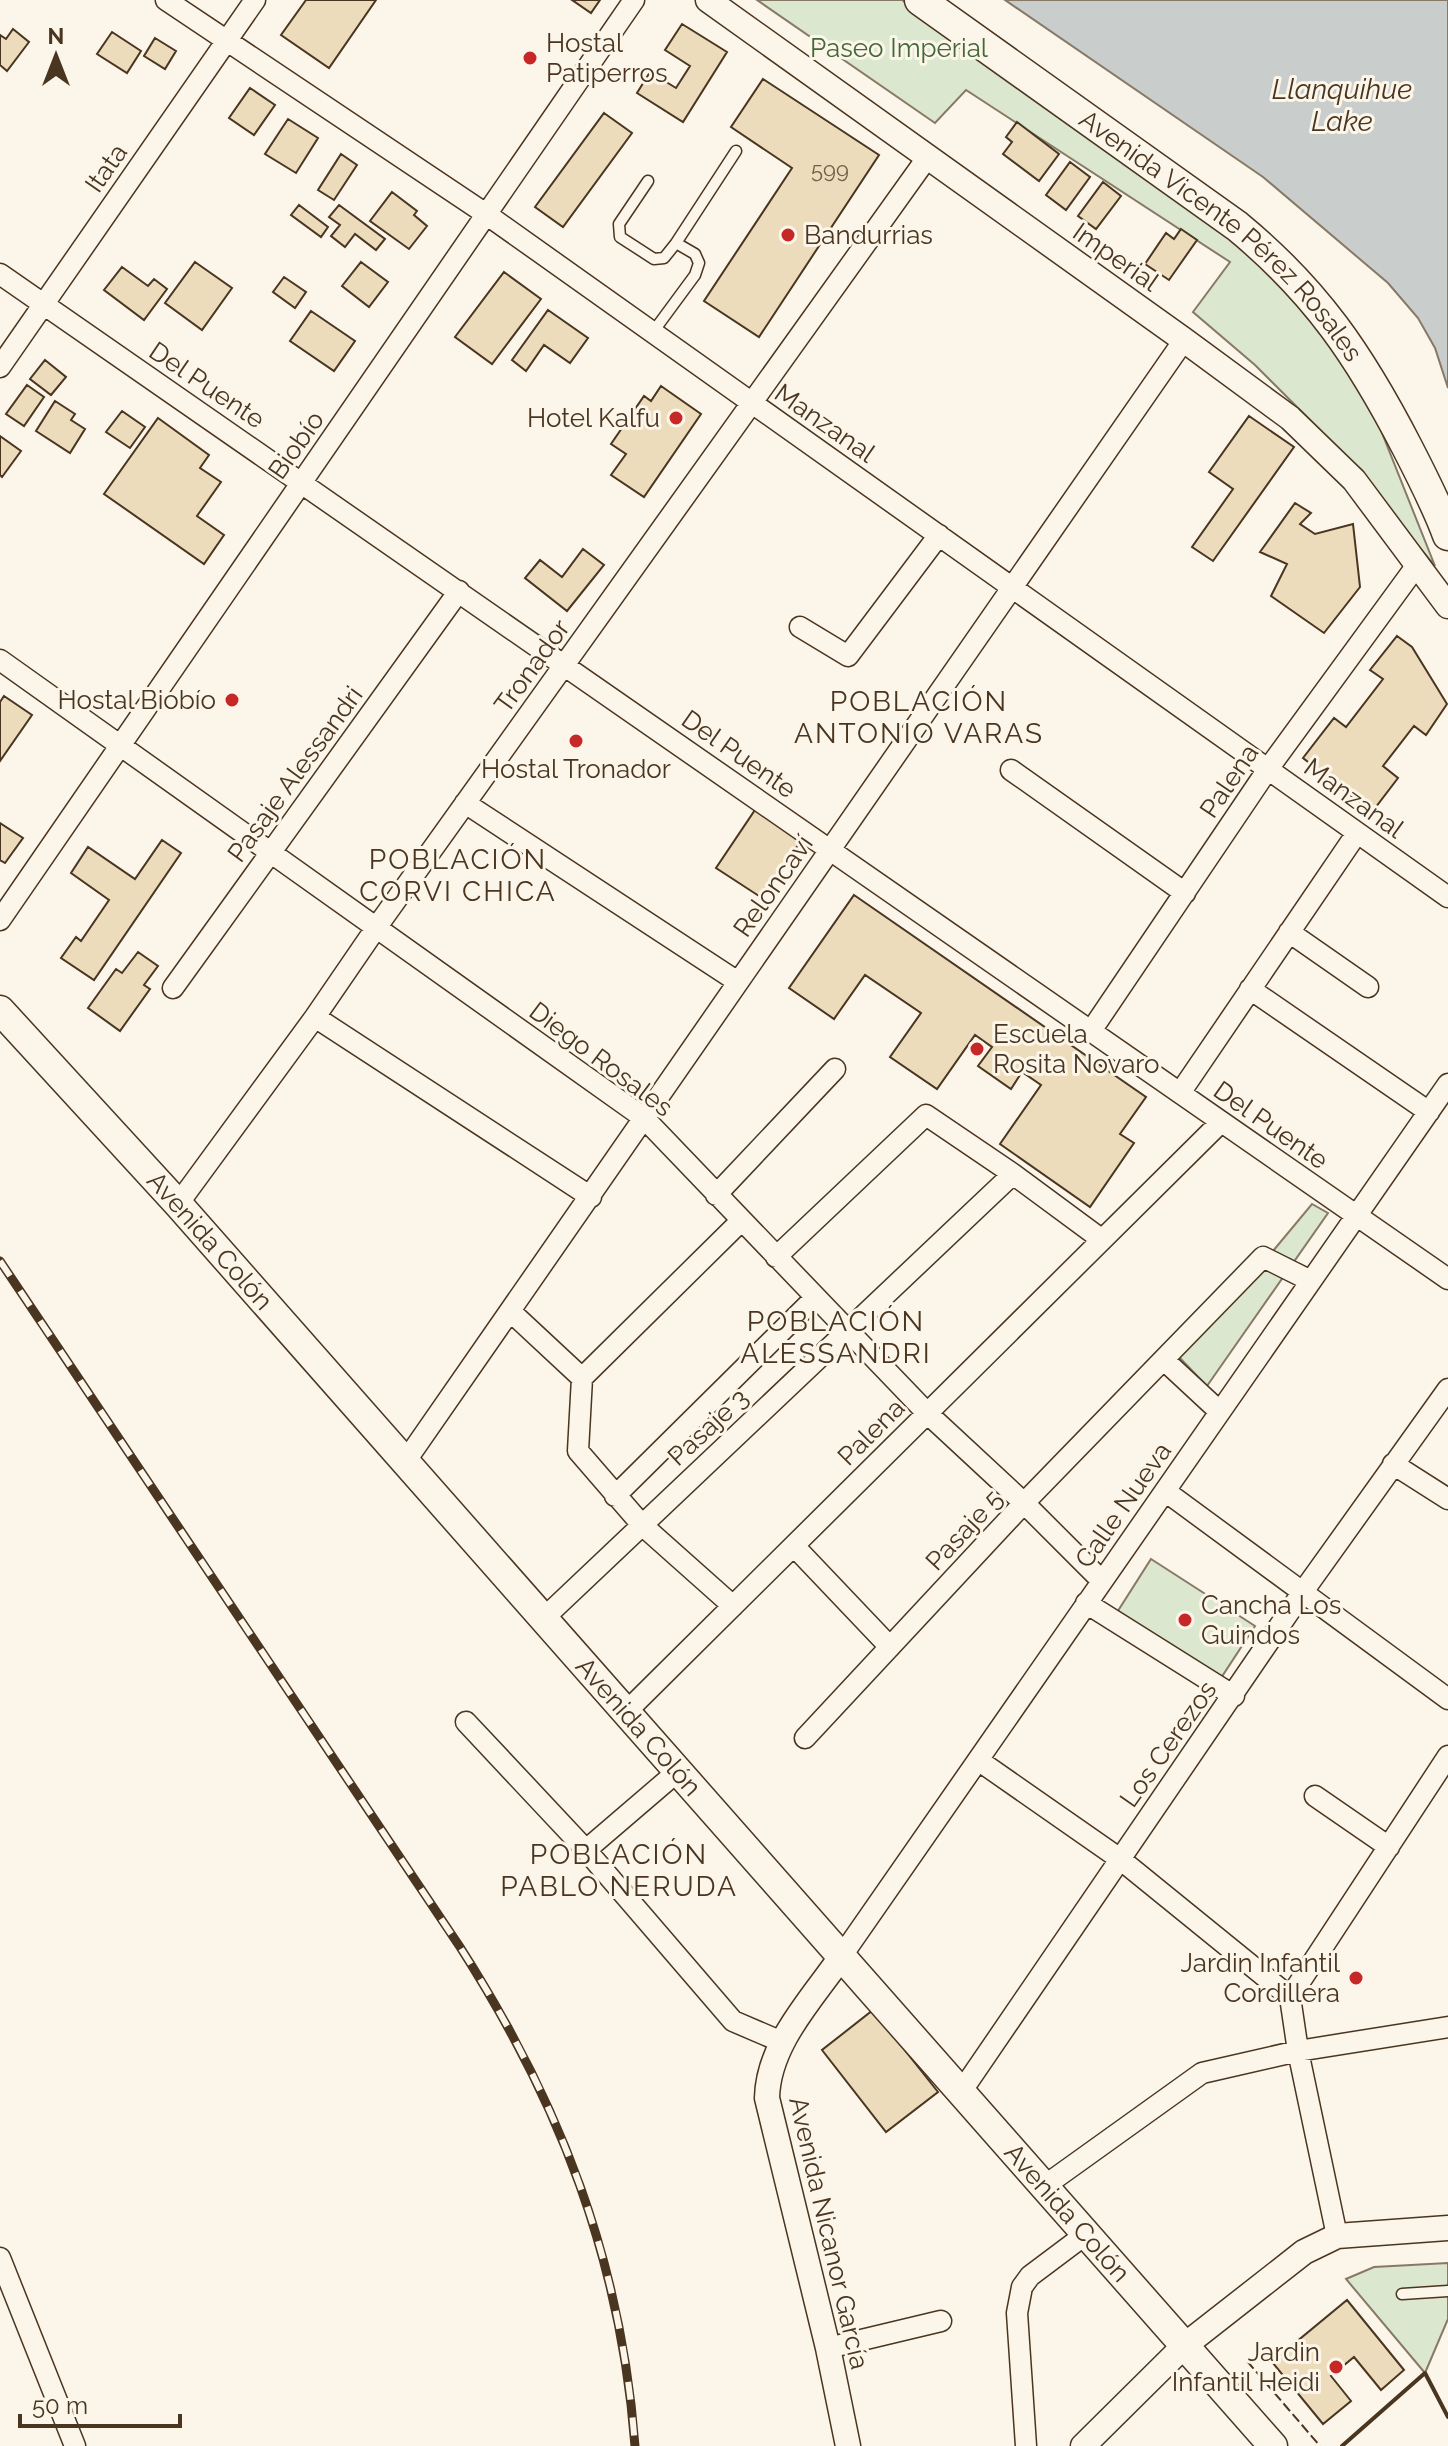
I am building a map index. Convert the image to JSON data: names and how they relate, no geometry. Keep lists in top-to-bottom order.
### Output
{
  "streets": {
    "main road": ["Avenida Vicente Pérez Rosales", "Avenida Colón"],
    "street": [
      "Itata",
      "Imperial",
      "Del Puente",
      "Manzanal",
      "Biobío",
      "Tronador",
      "Pasaje Alessandri",
      "Palena",
      "Reloncaví",
      "Diego Rosales",
      "Pasaje 3",
      "Calle Nueva",
      "Pasaje 5",
      "Los Cerezos",
      "Avenida Nicanor García"
    ]
  },
  "crossings": [
    ["Itata", "Del Puente"],
    ["Itata", "Manzanal"],
    ["Imperial", "Tronador"],
    ["Imperial", "Palena"],
    ["Imperial", "Reloncaví"],
    ["Del Puente", "Biobío"],
    ["Del Puente", "Tronador"],
    ["Del Puente", "Pasaje Alessandri"],
    ["Del Puente", "Palena"],
    ["Del Puente", "Reloncaví"],
    ["Del Puente", "Calle Nueva"],
    ["Manzanal", "Biobío"],
    ["Manzanal", "Tronador"],
    ["Manzanal", "Palena"],
    ["Manzanal", "Reloncaví"],
    ["Biobío", "Diego Rosales"],
    ["Tronador", "Diego Rosales"],
    ["Tronador", "Avenida Colón"],
    ["Pasaje Alessandri", "Diego Rosales"],
    ["Palena", "Diego Rosales"],
    ["Palena", "Avenida Colón"],
    ["Reloncaví", "Diego Rosales"],
    ["Reloncaví", "Avenida Colón"],
    ["Diego Rosales", "Pasaje 3"],
    ["Diego Rosales", "Calle Nueva"],
    ["Diego Rosales", "Pasaje 5"],
    ["Avenida Colón", "Pasaje 3"],
    ["Avenida Colón", "Calle Nueva"],
    ["Avenida Colón", "Los Cerezos"],
    ["Avenida Colón", "Avenida Nicanor García"],
    ["Calle Nueva", "Pasaje 5"],
    ["Calle Nueva", "Avenida Nicanor García"]
  ],
  "districts": [
    "POBLACIÓN ANTONIO VARAS",
    "POBLACIÓN CORVI CHICA",
    "POBLACIÓN ALESSANDRI",
    "POBLACIÓN PABLO NERUDA"
  ],
  "water": ["Llanquihue Lake"],
  "parks": ["Paseo Imperial"],
  "places": [
    "Hostal Patiperros",
    "Bandurrias",
    "Hotel Kalfu",
    "Hostal Biobío",
    "Hostal Tronador",
    "Escuela Rosita Novaro",
    "Cancha Los Guindos",
    "Jardin Infantil Cordillera",
    "Jardin Infantil Heidi"
  ],
  "house_numbers": ["599"],
  "scale_bar": "50 m",
  "north": "top"
}
